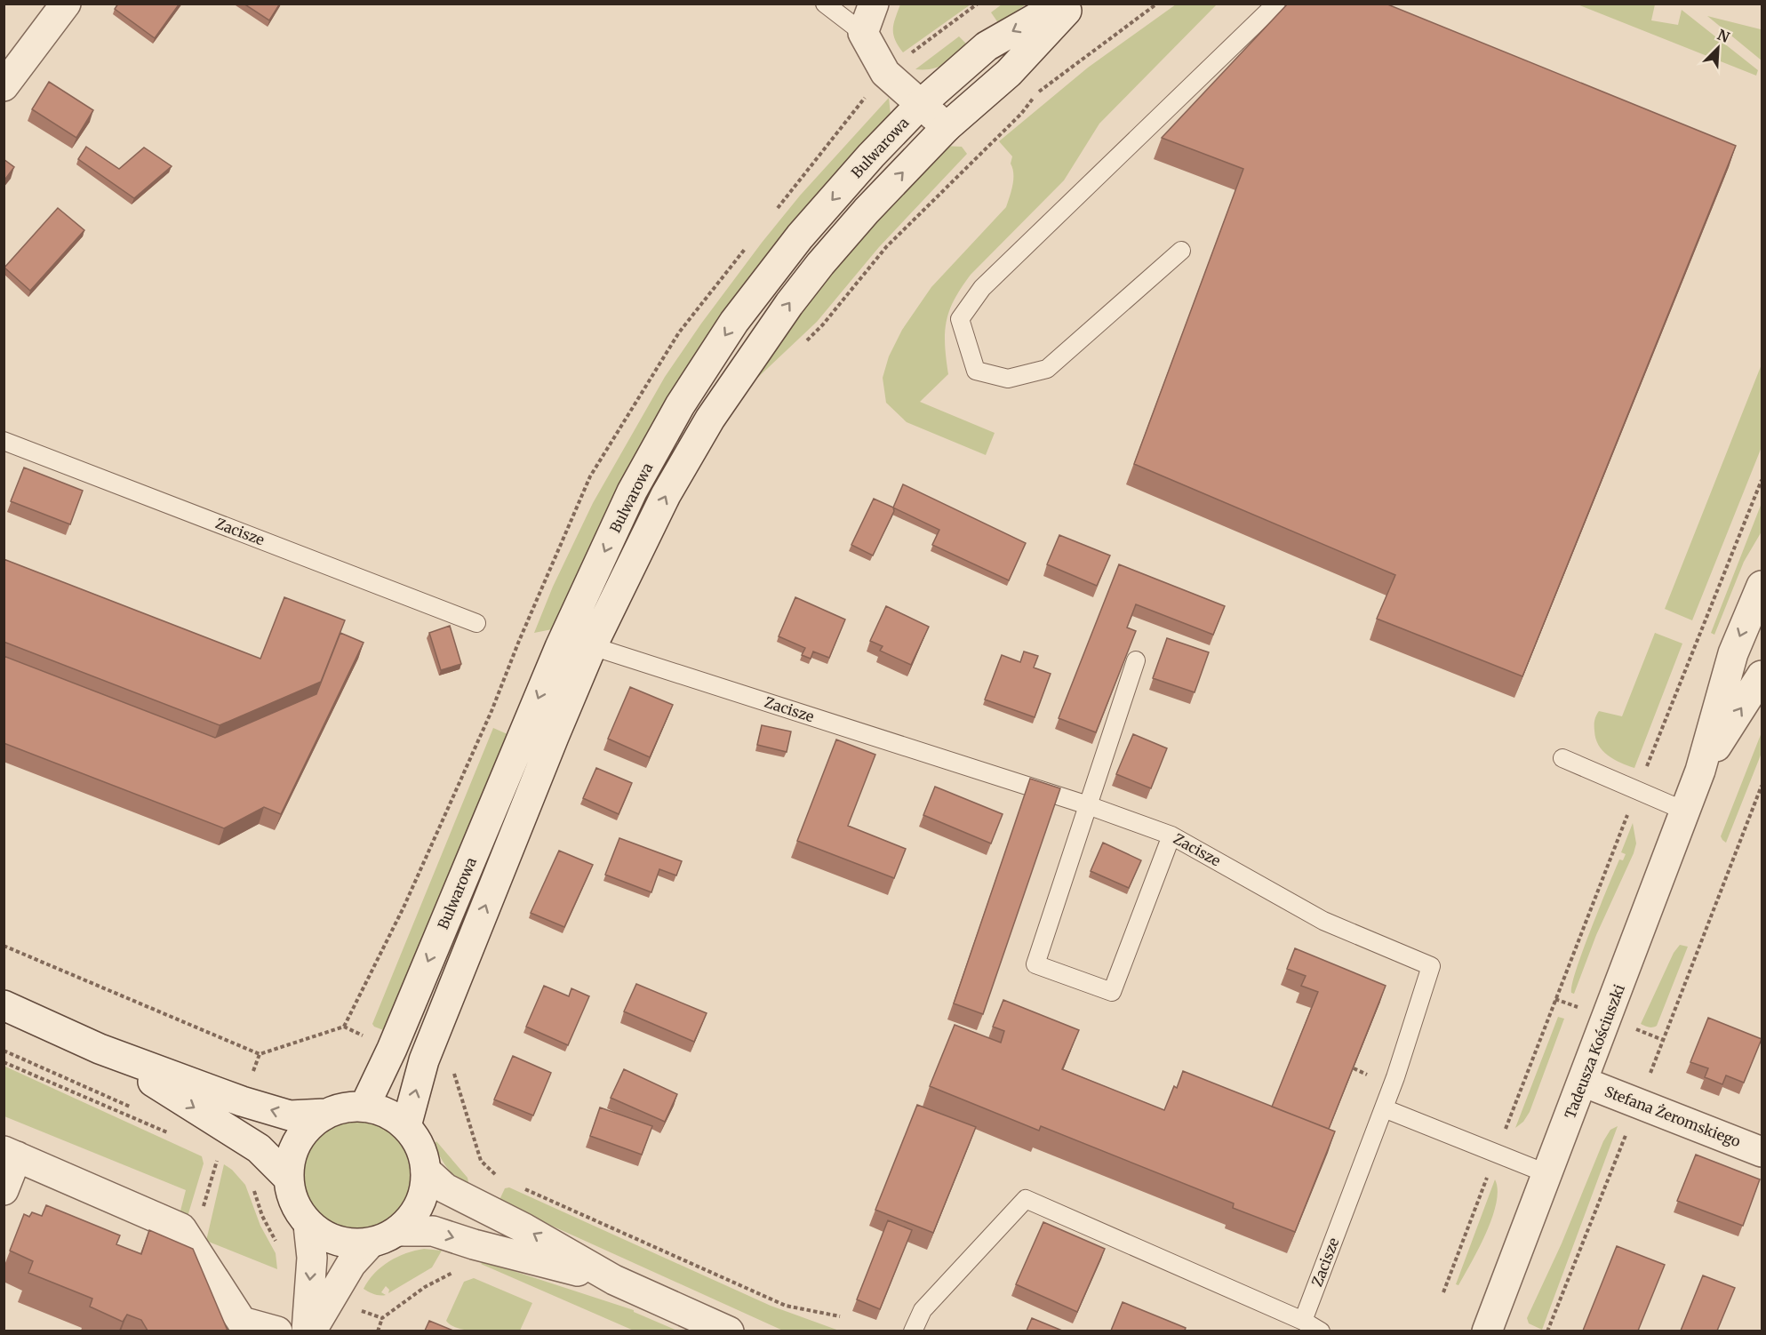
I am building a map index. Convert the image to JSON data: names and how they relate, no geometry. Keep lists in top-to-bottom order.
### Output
{
  "streets": {
    "main road": ["Bulwarowa", "Tadeusza Kościuszki", "Stefana Żeromskiego"],
    "lane": ["Zacisze"]
  },
  "crossings": [
    ["Bulwarowa", "Zacisze"],
    ["Tadeusza Kościuszki", "Stefana Żeromskiego"]
  ],
  "north": "top right"
}
